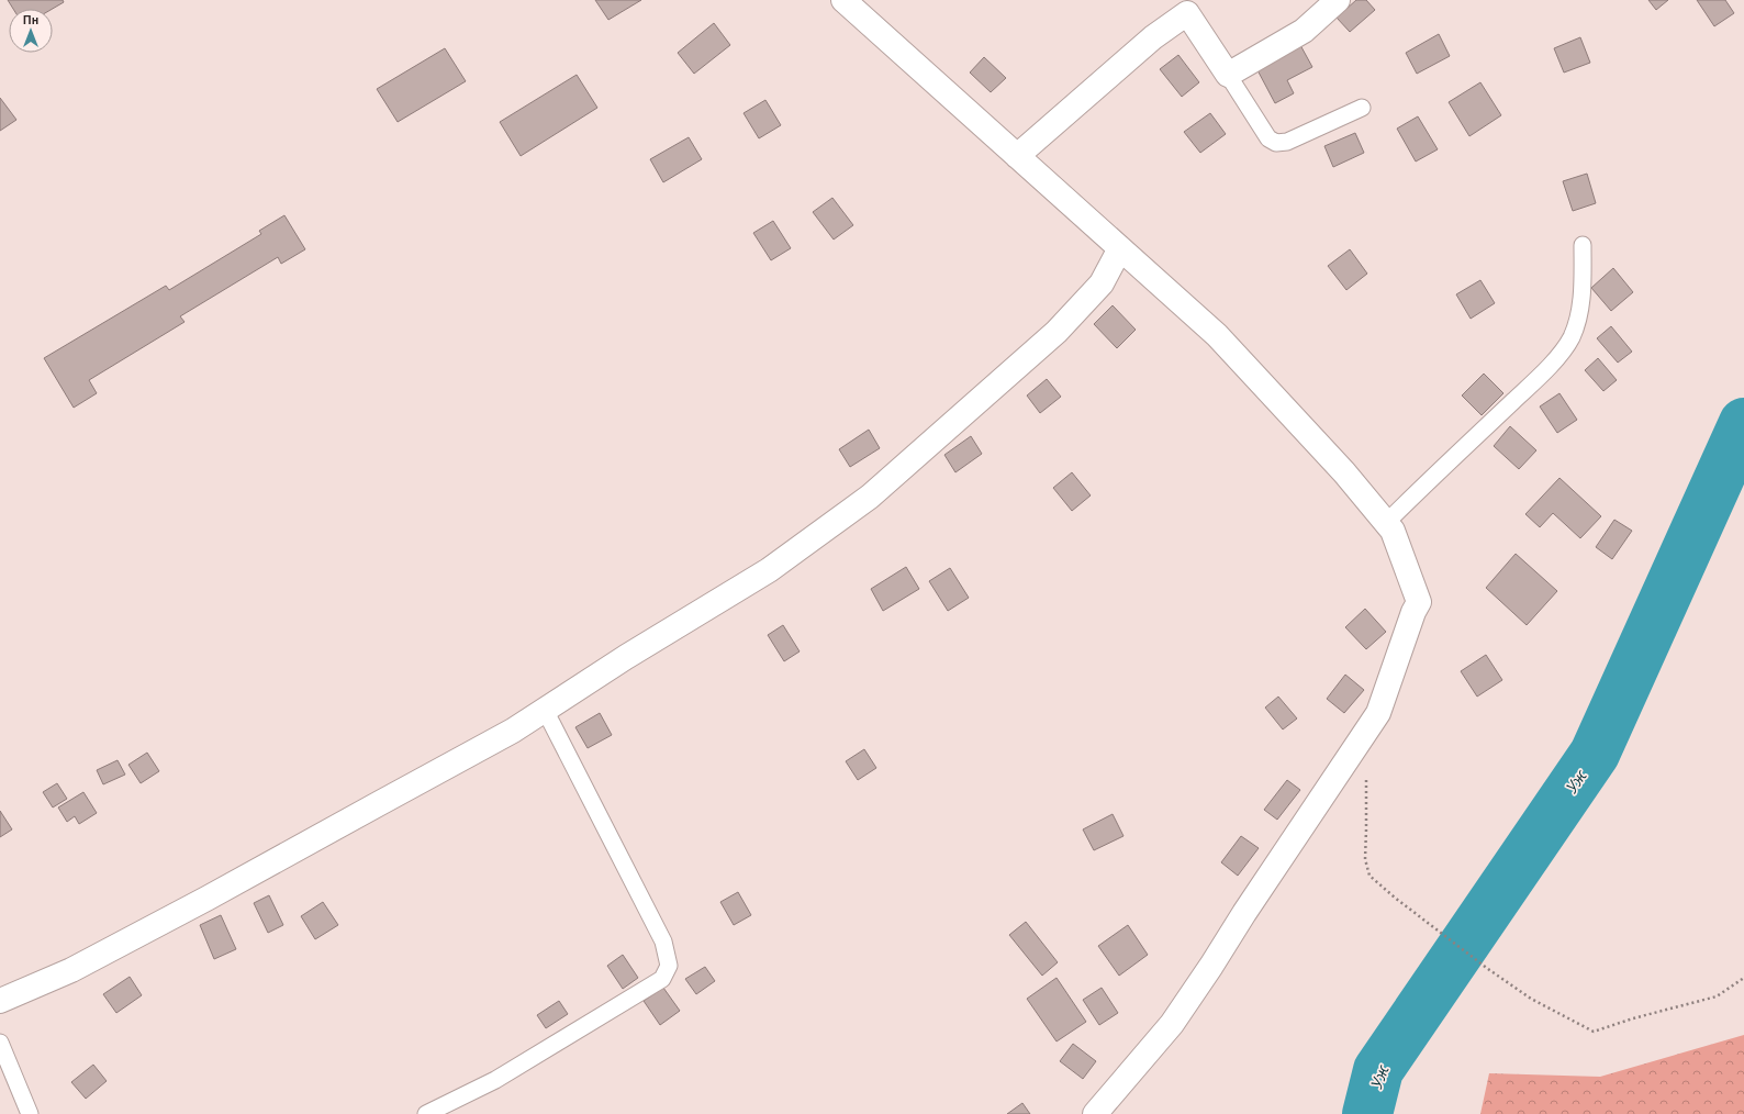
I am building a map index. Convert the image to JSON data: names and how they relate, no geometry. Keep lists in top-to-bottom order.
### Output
{
  "water": ["Уж"],
  "north": "top"
}
